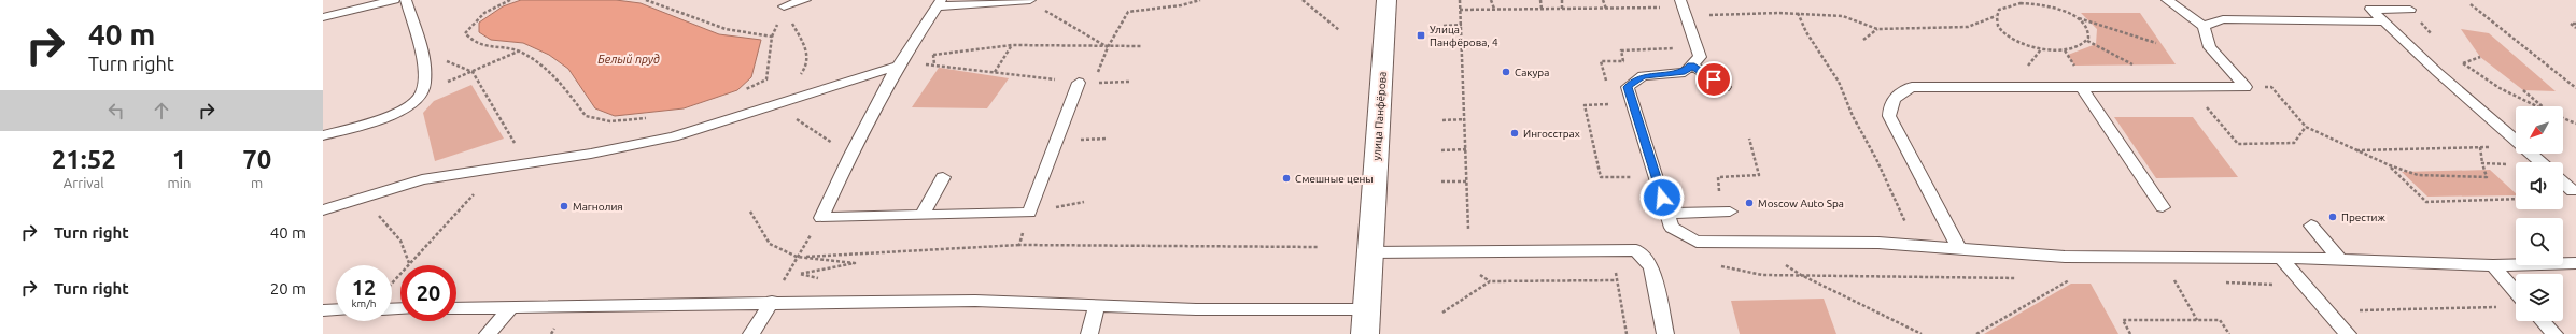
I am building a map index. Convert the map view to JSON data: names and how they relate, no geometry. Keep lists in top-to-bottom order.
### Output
{
  "streets": {
    "street": ["улица Панфёрова"]
  },
  "water": ["Белый пруд"],
  "places": {
    "transit": ["Улица Панфёрова, 4"],
    "other": [
      "Сакура",
      "Ингосстрах",
      "Смешные цены",
      "Moscow Auto Spa",
      "Магнолия",
      "Престиж"
    ]
  },
  "north": "bottom left",
  "page": {
    "turn": ["40 m", "Turn right"],
    "eta": [
      "21:52",
      "Arrival",
      "1",
      "min",
      "70",
      "m"
    ],
    "list": [
      {
        "name": "Turn right",
        "value": "40 m"
      },
      {
        "name": "Turn right",
        "value": "20 m"
      }
    ],
    "speed": "12 km/h",
    "limit": "20"
  }
}
